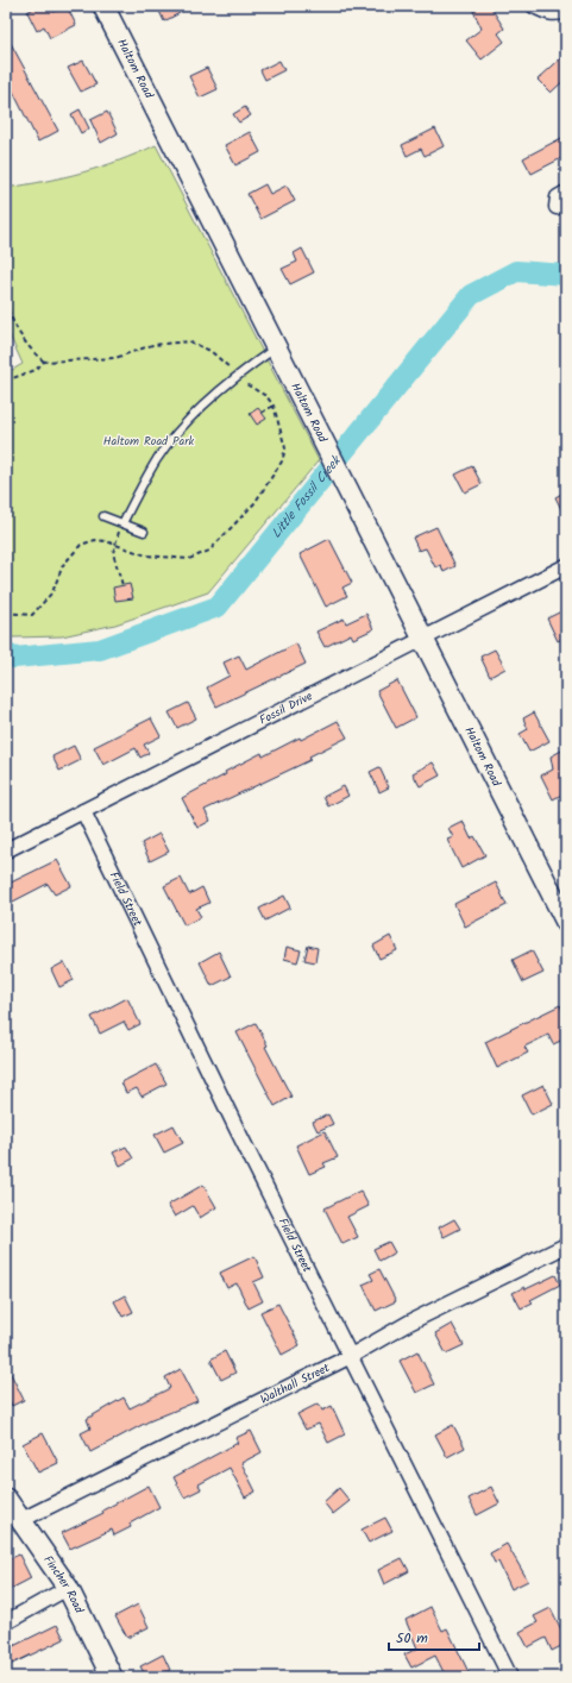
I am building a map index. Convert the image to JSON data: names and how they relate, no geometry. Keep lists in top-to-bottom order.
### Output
{
  "streets": {
    "main road": ["Haltom Road", "Fincher Road"],
    "street": ["Fossil Drive", "Field Street", "Walthall Street"]
  },
  "crossings": [
    ["Haltom Road", "Fossil Drive"],
    ["Fossil Drive", "Field Street"],
    ["Field Street", "Walthall Street"],
    ["Walthall Street", "Fincher Road"]
  ],
  "water": ["Little Fossil Creek"],
  "parks": ["Haltom Road Park"],
  "scale_bar": "50 m"
}
